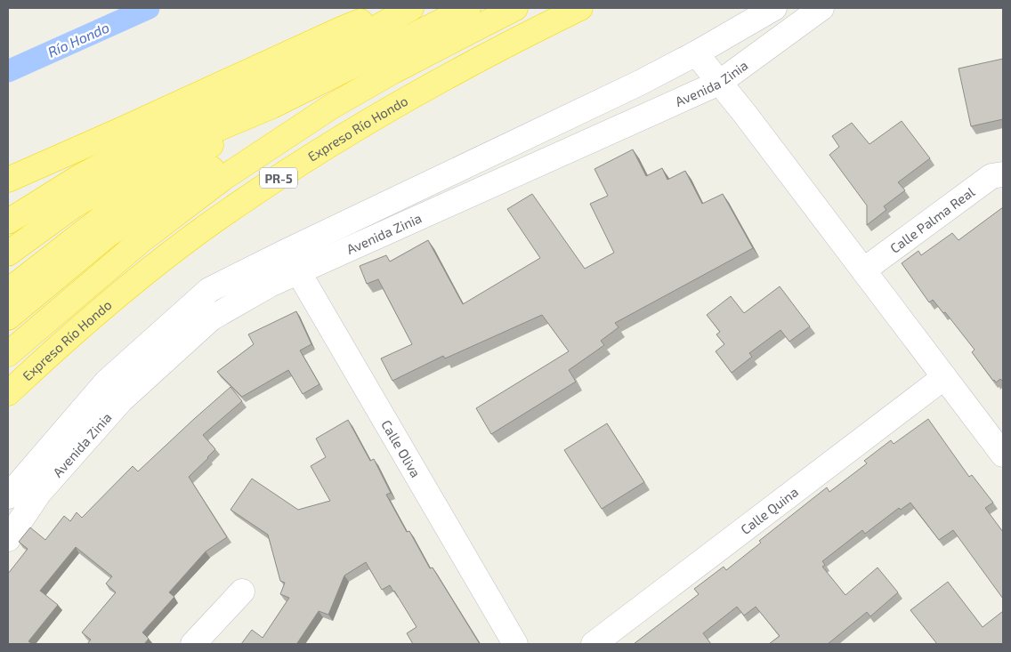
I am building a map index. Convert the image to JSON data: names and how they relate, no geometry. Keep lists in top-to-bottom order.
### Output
{
  "streets": {
    "highway": ["Expreso Río Hondo", "PR-5"],
    "street": [
      "Avenida Zinia",
      "Calle Palma Real",
      "Calle Oliva",
      "Calle Quina"
    ]
  },
  "crossings": [
    ["Avenida Zinia", "Calle Oliva"]
  ],
  "water": ["Río Hondo"]
}
